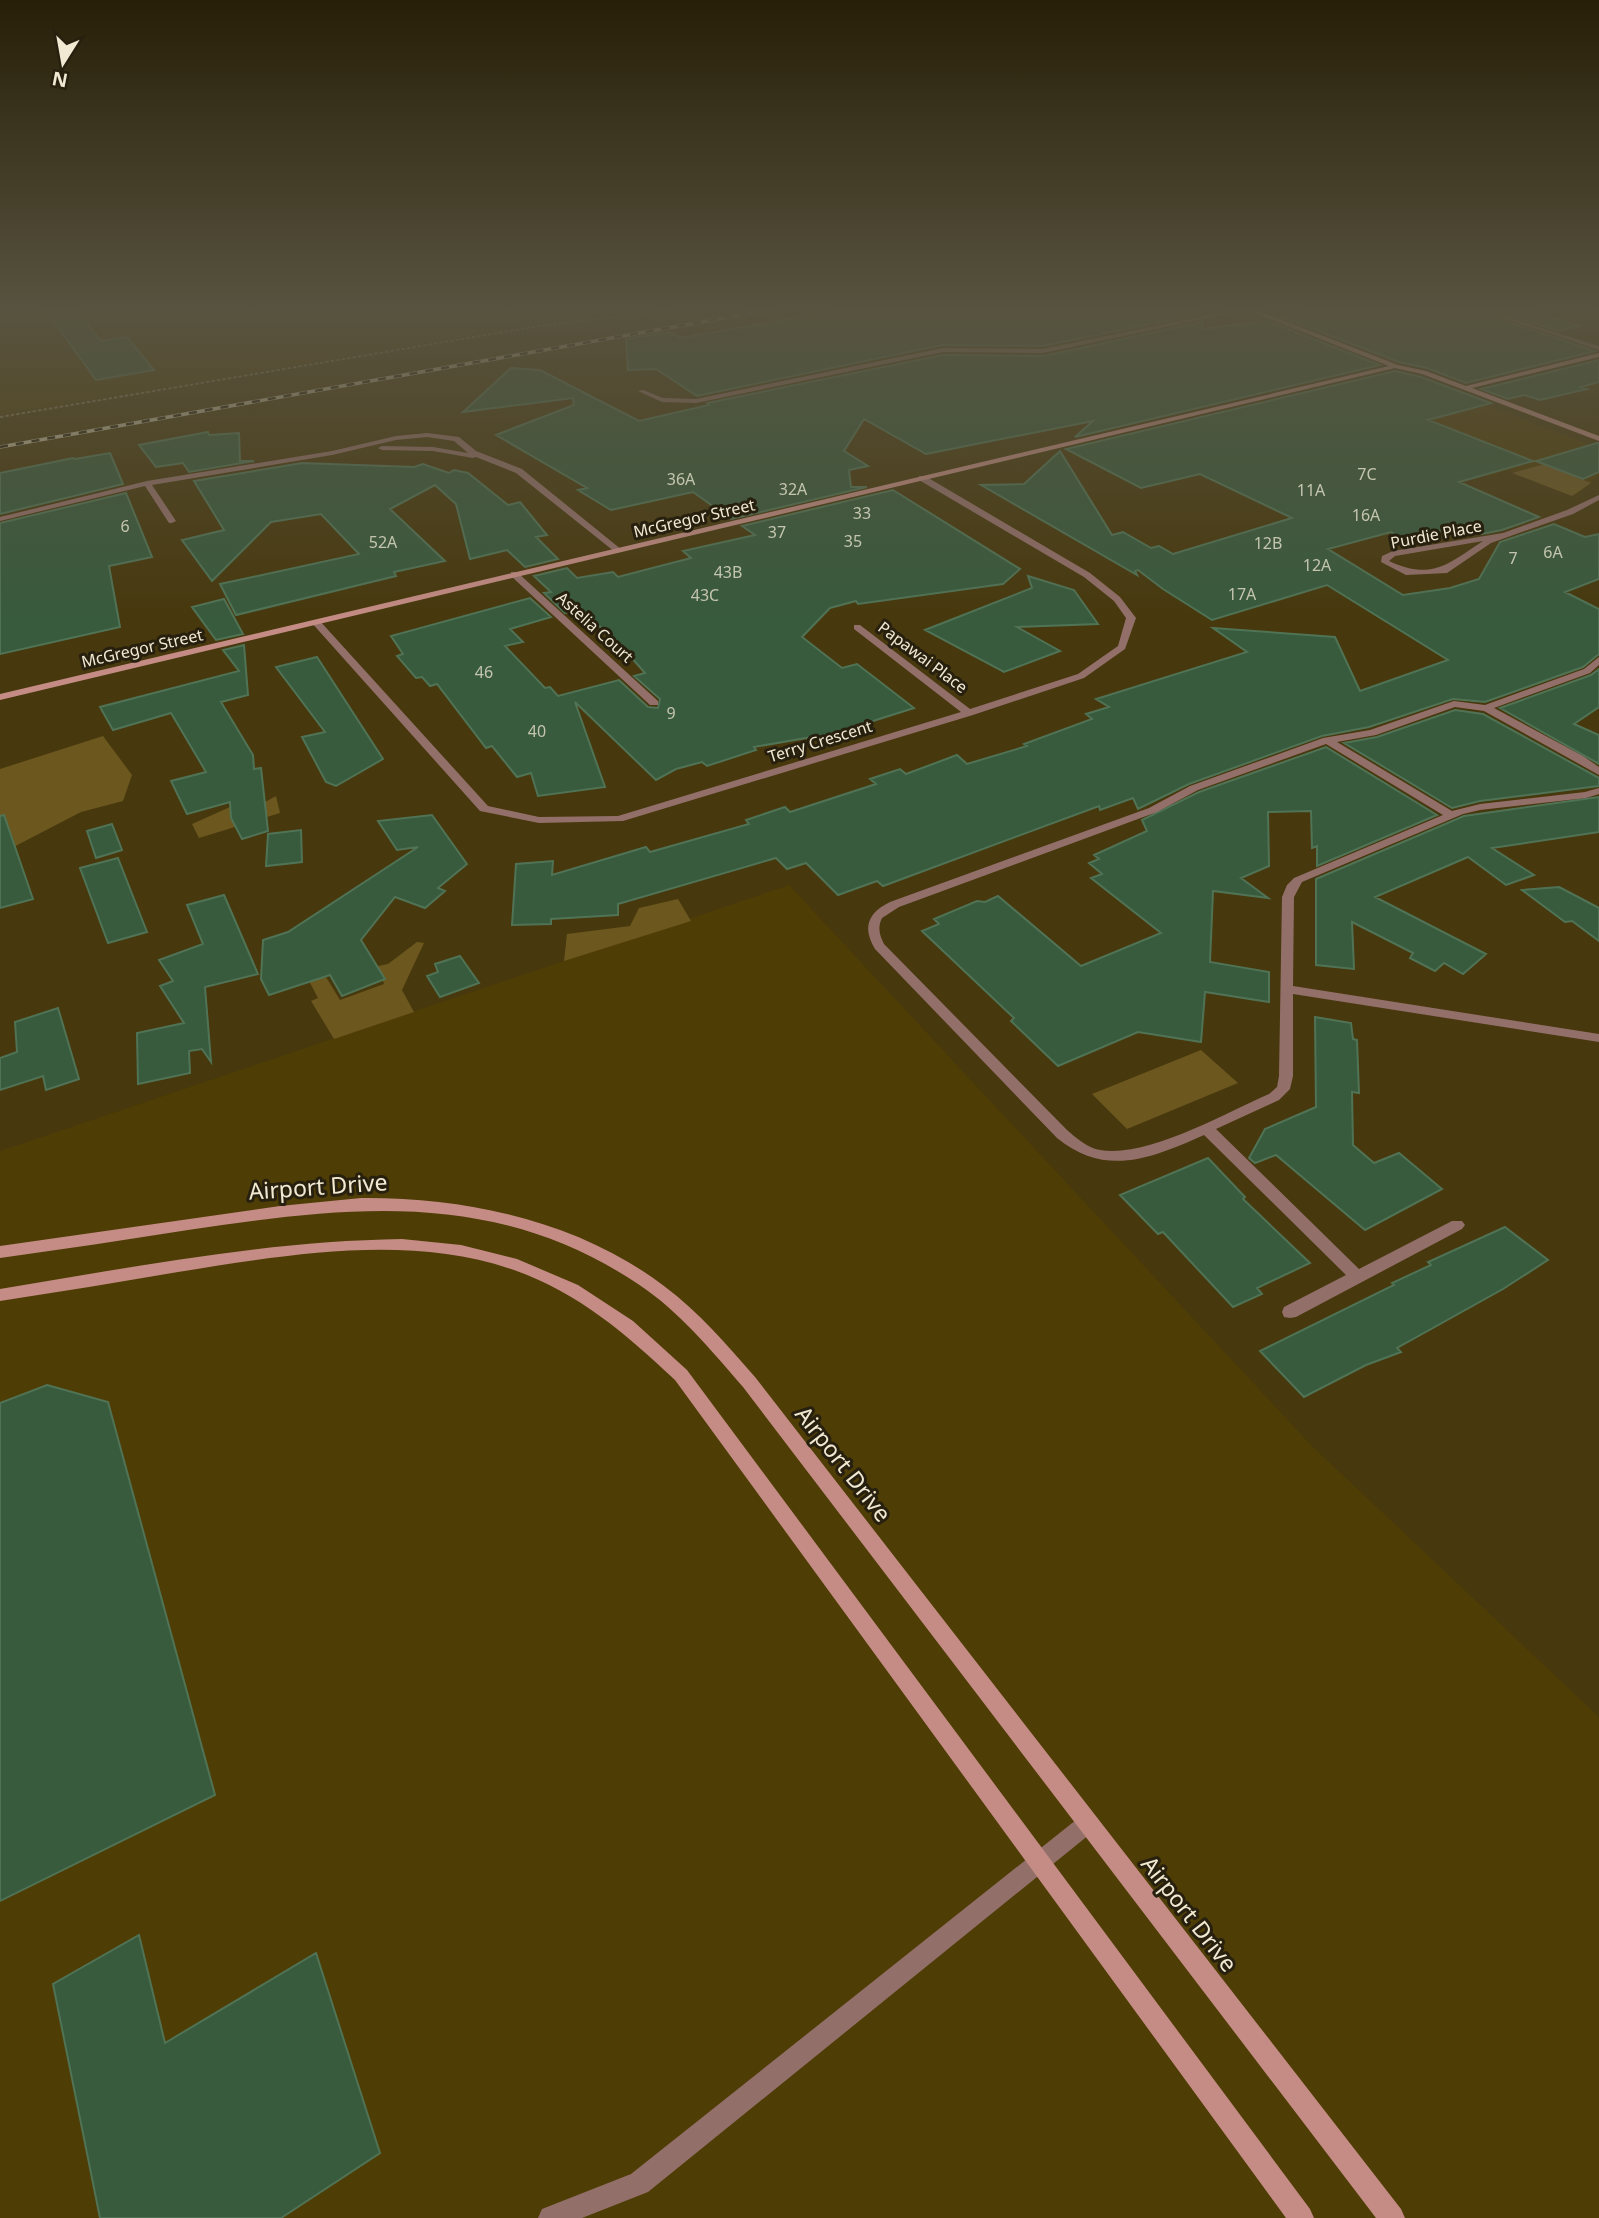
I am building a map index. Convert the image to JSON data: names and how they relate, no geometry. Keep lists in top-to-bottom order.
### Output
{
  "streets": {
    "main road": ["McGregor Street", "Airport Drive"],
    "street": [
      "Purdie Place",
      "Astelia Court",
      "Papawai Place",
      "Terry Crescent"
    ]
  },
  "crossings": [
    ["McGregor Street", "Astelia Court"],
    ["McGregor Street", "Terry Crescent"],
    ["Papawai Place", "Terry Crescent"]
  ],
  "house_numbers": [
    "7C",
    "36A",
    "32A",
    "11A",
    "33",
    "16A",
    "6",
    "37",
    "35",
    "52A",
    "12B",
    "6A",
    "7",
    "12A",
    "43B",
    "17A",
    "43C",
    "46",
    "9",
    "40"
  ],
  "north": "bottom"
}
